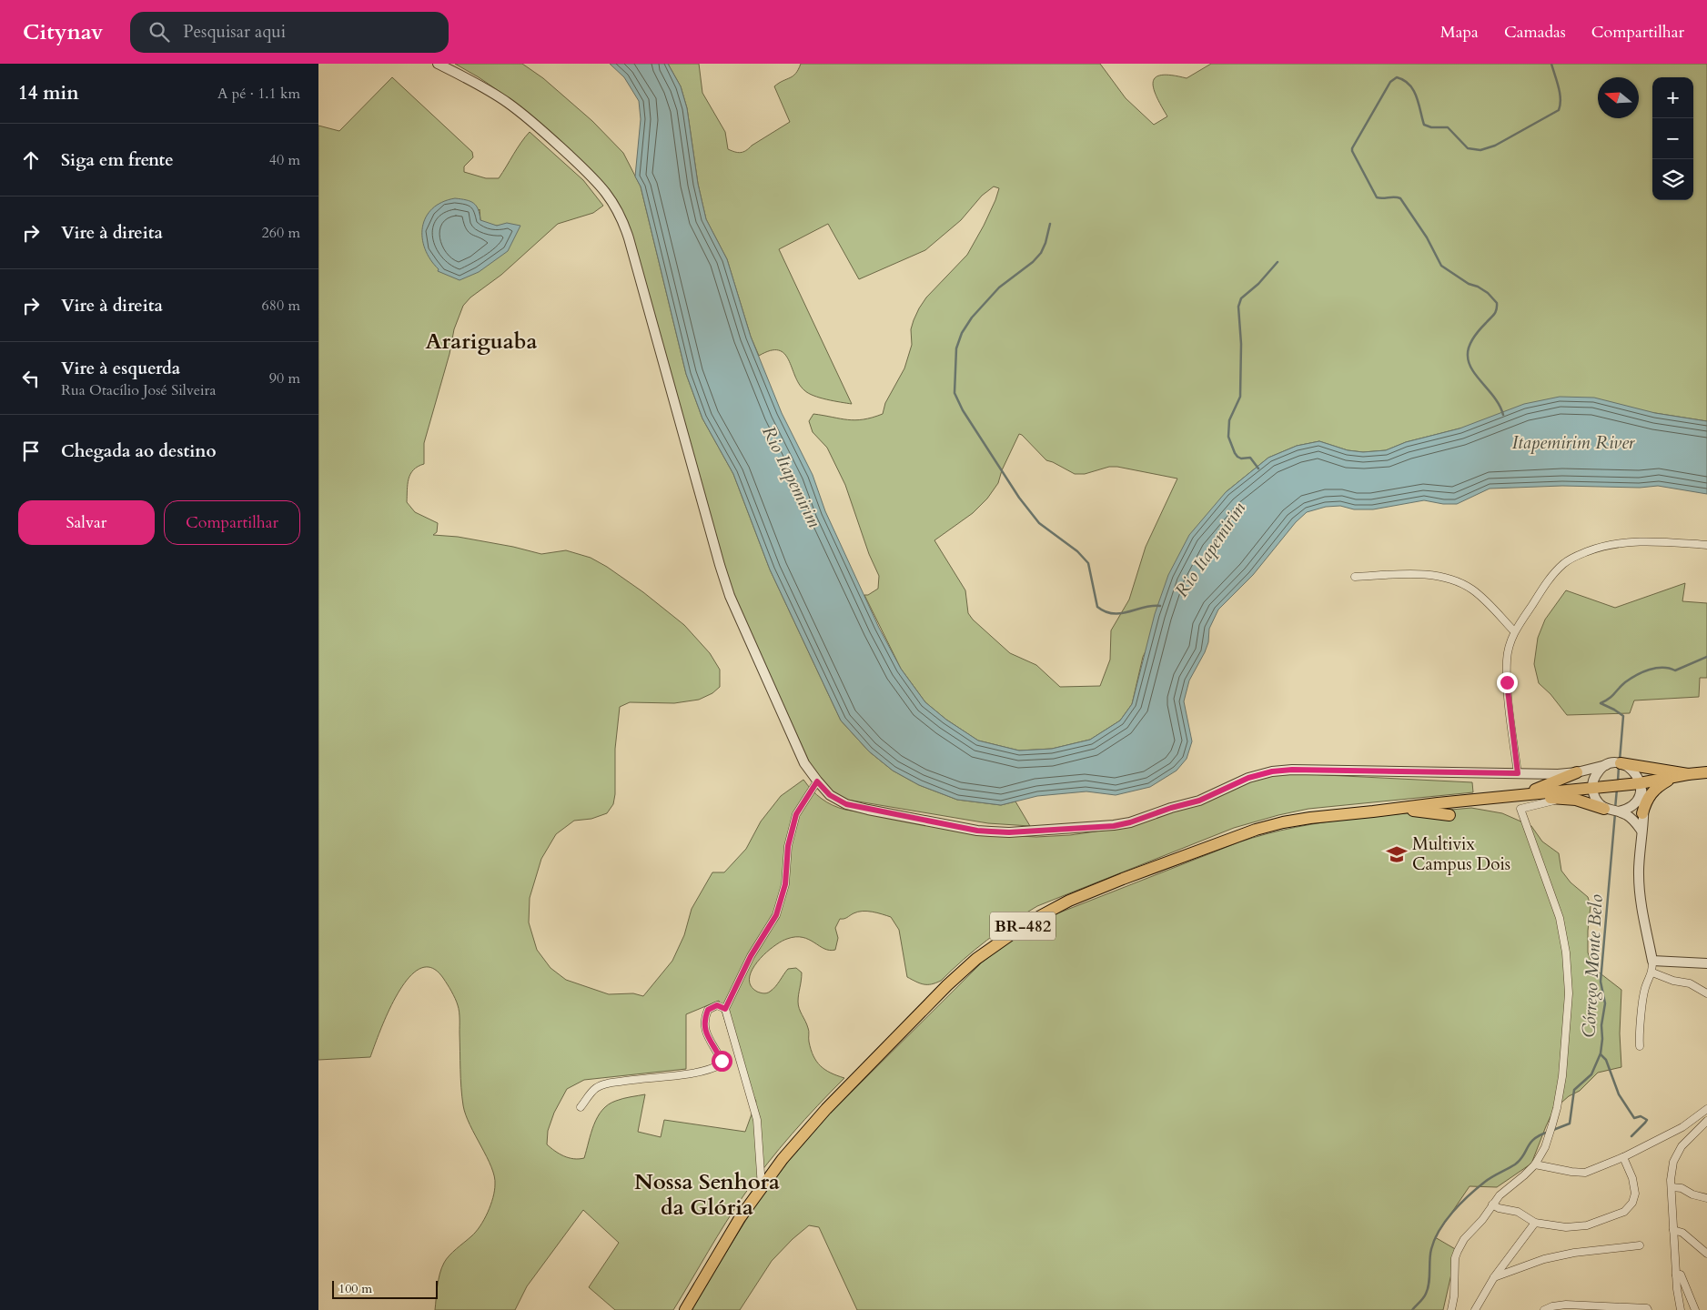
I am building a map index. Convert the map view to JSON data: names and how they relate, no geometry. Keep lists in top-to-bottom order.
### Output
{
  "streets": {
    "highway": ["BR-482"]
  },
  "districts": ["Arariguaba", "Nossa Senhora da Glória"],
  "water": ["Itapemirim River", "Rio Itapemirim", "Córrego Monte Belo"],
  "places": {
    "school or university": ["Multivix Campus Dois"]
  },
  "scale_bar": "100 m",
  "north": "left",
  "page": {
    "header": "Citynav",
    "search": "Pesquisar aqui",
    "nav": ["Mapa", "Camadas", "Compartilhar"],
    "heading": ["14 min", "A pé · 1.1 km"],
    "map_buttons": ["+", "−"],
    "list": [
      ["Siga em frente", "40 m"],
      ["Vire à direita", "260 m"],
      ["Vire à direita", "680 m"],
      ["Vire à esquerda", "Rua Otacílio José Silveira", "90 m"],
      "Chegada ao destino"
    ],
    "buttons": ["Salvar", "Compartilhar"],
    "scale": "100 m"
  }
}
